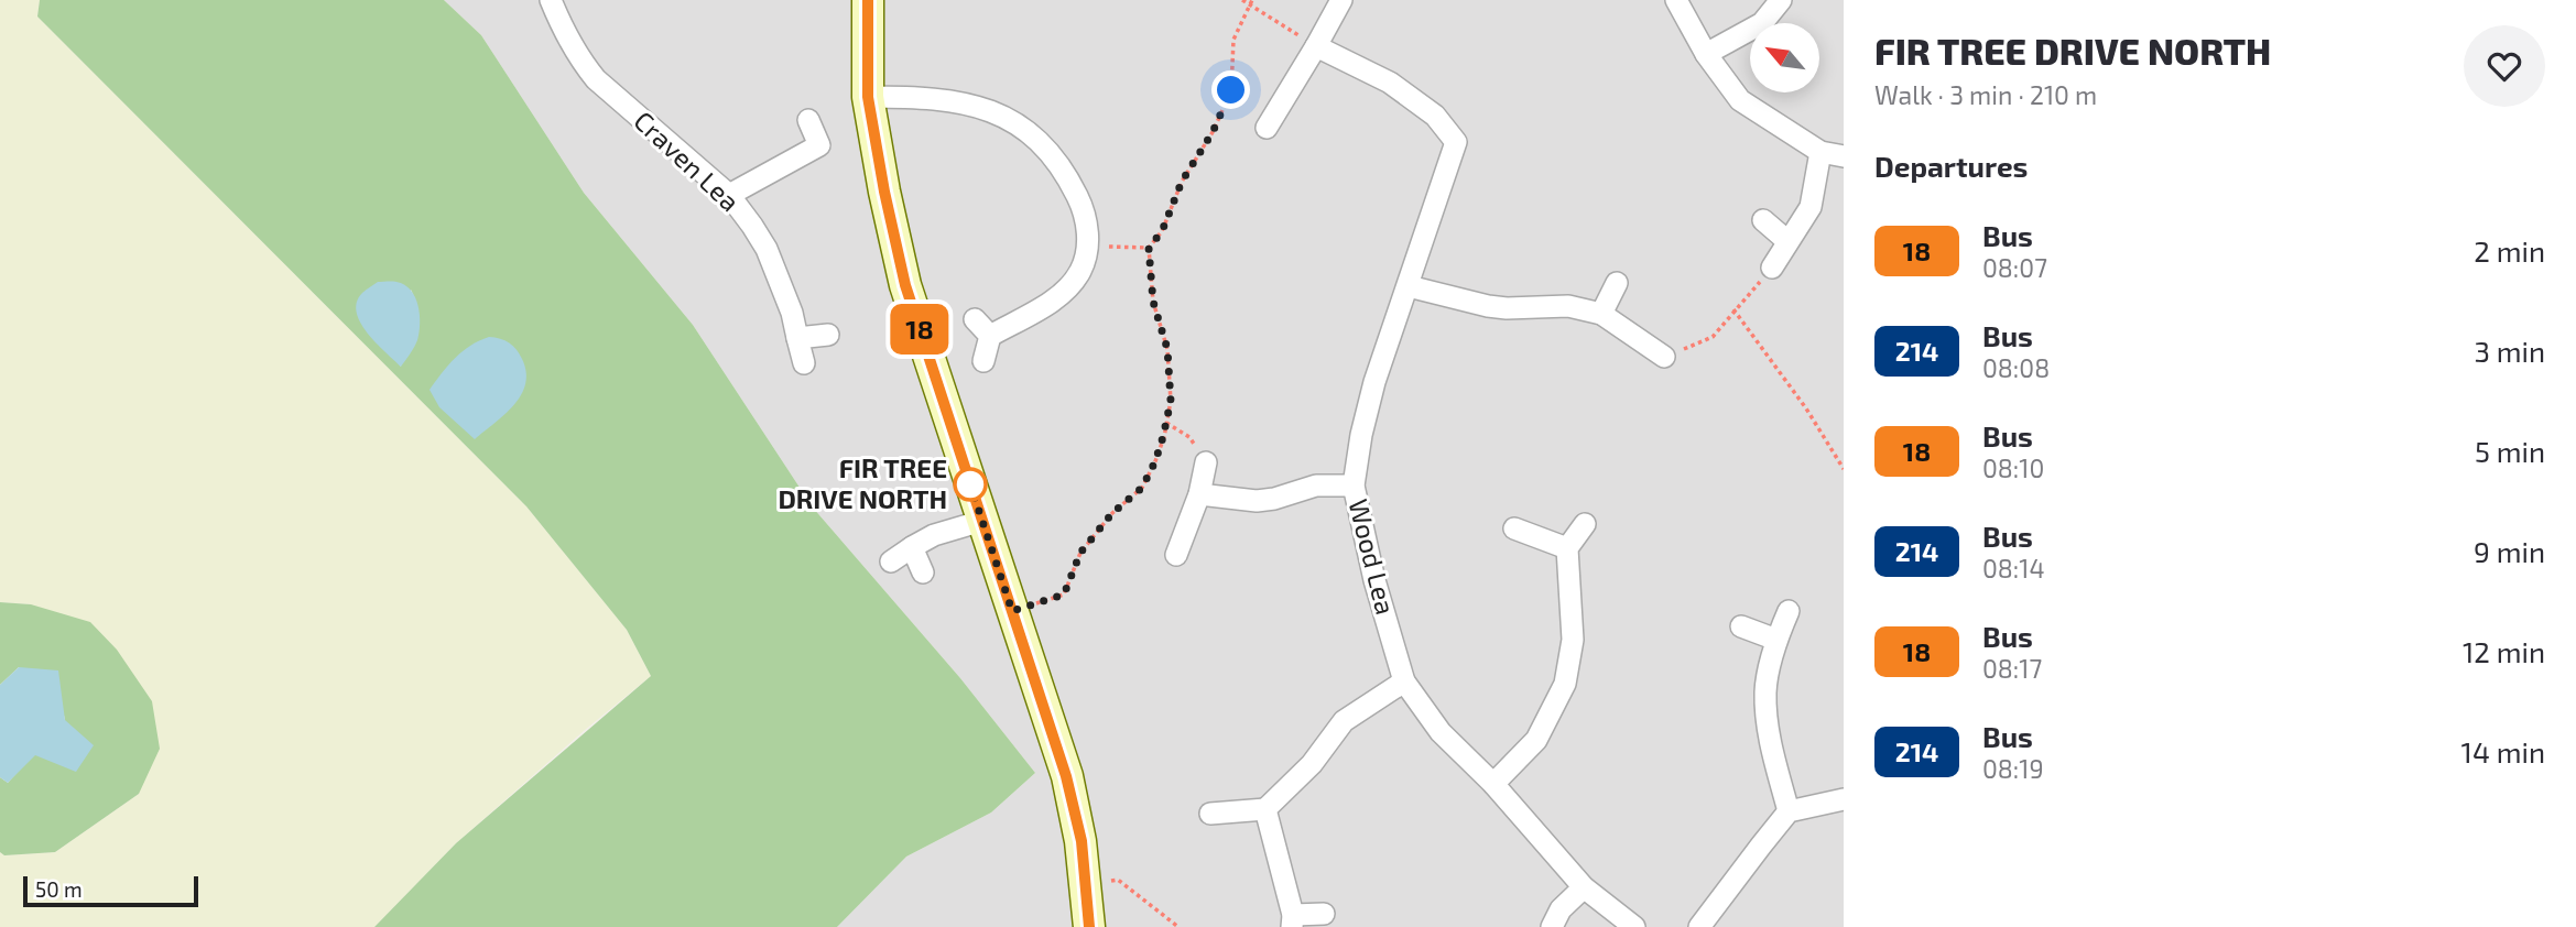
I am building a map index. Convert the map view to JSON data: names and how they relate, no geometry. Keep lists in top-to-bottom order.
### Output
{
  "streets": {
    "street": ["Craven Lea", "Wood Lea"]
  },
  "places": ["FIR TREE DRIVE NORTH"],
  "lines": ["bus line 18"],
  "scale_bar": "50 m",
  "north": "top left",
  "page": {
    "on_map": "18",
    "heading": [
      ["FIR TREE DRIVE NORTH", "Walk · 3 min · 210 m"],
      "Departures"
    ],
    "list": [
      {
        "mark": "18",
        "name": "Bus",
        "note": "08:07",
        "value": "2 min"
      },
      {
        "mark": "214",
        "name": "Bus",
        "note": "08:08",
        "value": "3 min"
      },
      {
        "mark": "18",
        "name": "Bus",
        "note": "08:10",
        "value": "5 min"
      },
      {
        "mark": "214",
        "name": "Bus",
        "note": "08:14",
        "value": "9 min"
      },
      {
        "mark": "18",
        "name": "Bus",
        "note": "08:17",
        "value": "12 min"
      },
      {
        "mark": "214",
        "name": "Bus",
        "note": "08:19",
        "value": "14 min"
      }
    ],
    "scale": "50 m"
  }
}
